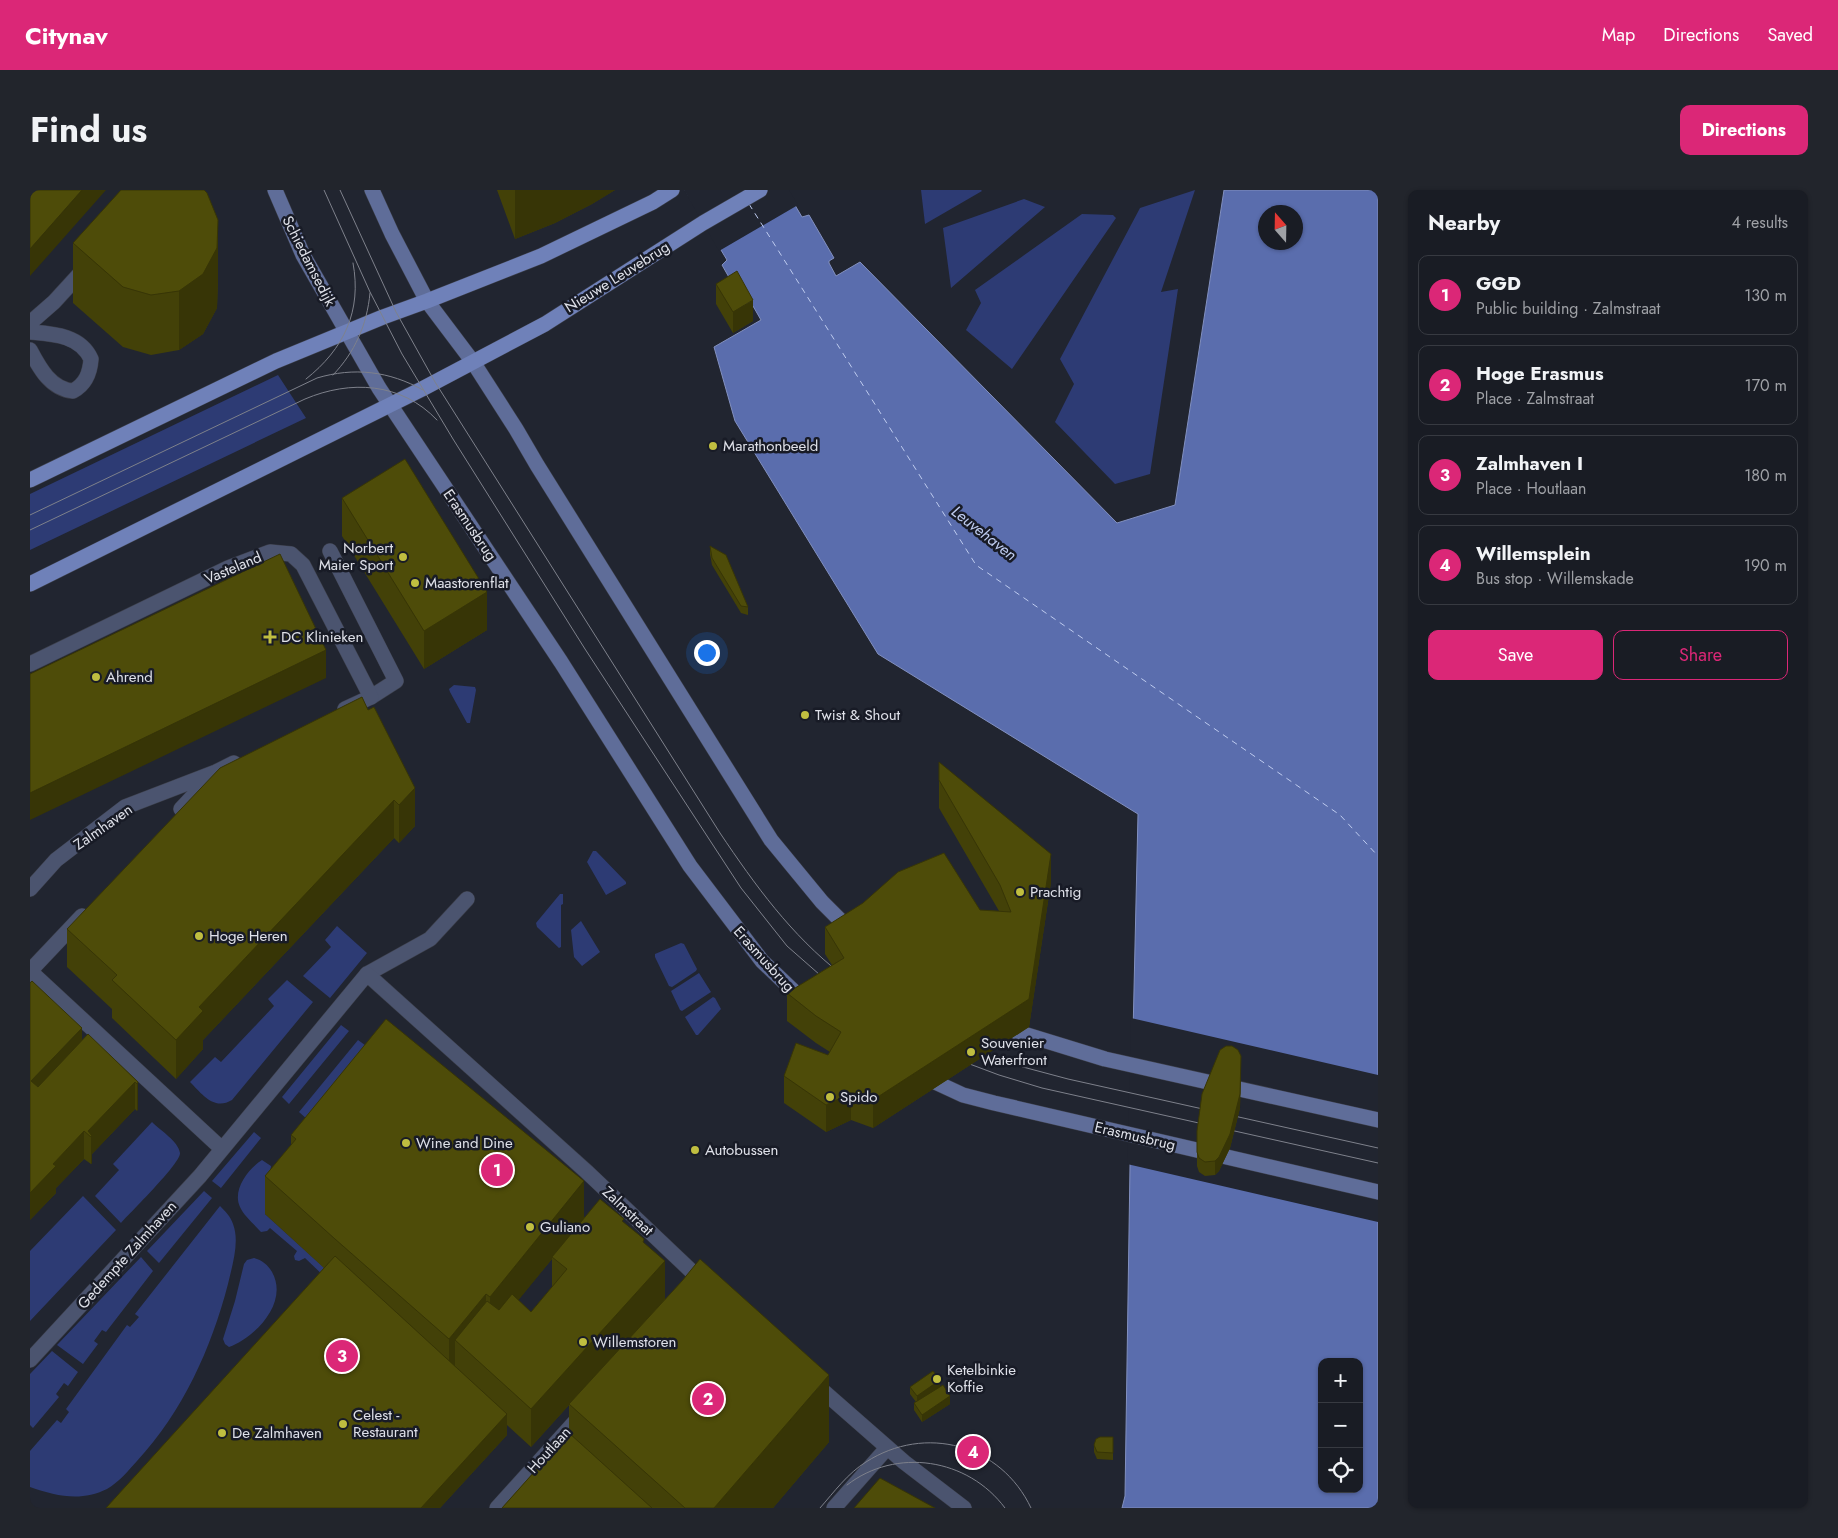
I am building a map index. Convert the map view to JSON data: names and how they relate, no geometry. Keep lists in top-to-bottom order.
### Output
{
  "streets": {
    "main road": ["Schiedamsedijk", "Nieuwe Leuvebrug", "Erasmusbrug"],
    "street": [
      "Vasteland",
      "Zalmhaven",
      "Zalmstraat",
      "Gedempte Zalmhaven",
      "Houtlaan"
    ]
  },
  "crossings": [
    ["Schiedamsedijk", "Nieuwe Leuvebrug"],
    ["Schiedamsedijk", "Erasmusbrug"],
    ["Nieuwe Leuvebrug", "Erasmusbrug"],
    ["Zalmstraat", "Gedempte Zalmhaven"]
  ],
  "water": ["Leuvehaven"],
  "places": {
    "other": [
      "Marathonbeeld",
      "Norbert Maier Sport",
      "Maastorenflat",
      "Ahrend",
      "Twist & Shout",
      "Prachtig",
      "Hoge Heren",
      "Souvenier Waterfront",
      "Spido",
      "Wine and Dine",
      "Autobussen",
      "Guliano",
      "Willemstoren",
      "Ketelbinkie Koffie",
      "Celest - Restaurant",
      "De Zalmhaven"
    ],
    "health": ["DC Klinieken"]
  },
  "north": "top",
  "page": {
    "header": "Citynav",
    "nav": ["Map", "Directions", "Saved"],
    "title": "Find us",
    "buttons": [
      "Directions",
      ["Save", "Share"]
    ],
    "heading": ["Nearby", "4 results"],
    "list": [
      {
        "mark": "1",
        "name": "GGD",
        "note": "Public building · Zalmstraat",
        "value": "130 m"
      },
      {
        "mark": "2",
        "name": "Hoge Erasmus",
        "note": "Place · Zalmstraat",
        "value": "170 m"
      },
      {
        "mark": "3",
        "name": "Zalmhaven I",
        "note": "Place · Houtlaan",
        "value": "180 m"
      },
      {
        "mark": "4",
        "name": "Willemsplein",
        "note": "Bus stop · Willemskade",
        "value": "190 m"
      }
    ],
    "pins": [
      "1",
      "3",
      "2",
      "4"
    ],
    "map_buttons": ["+", "−"]
  }
}
